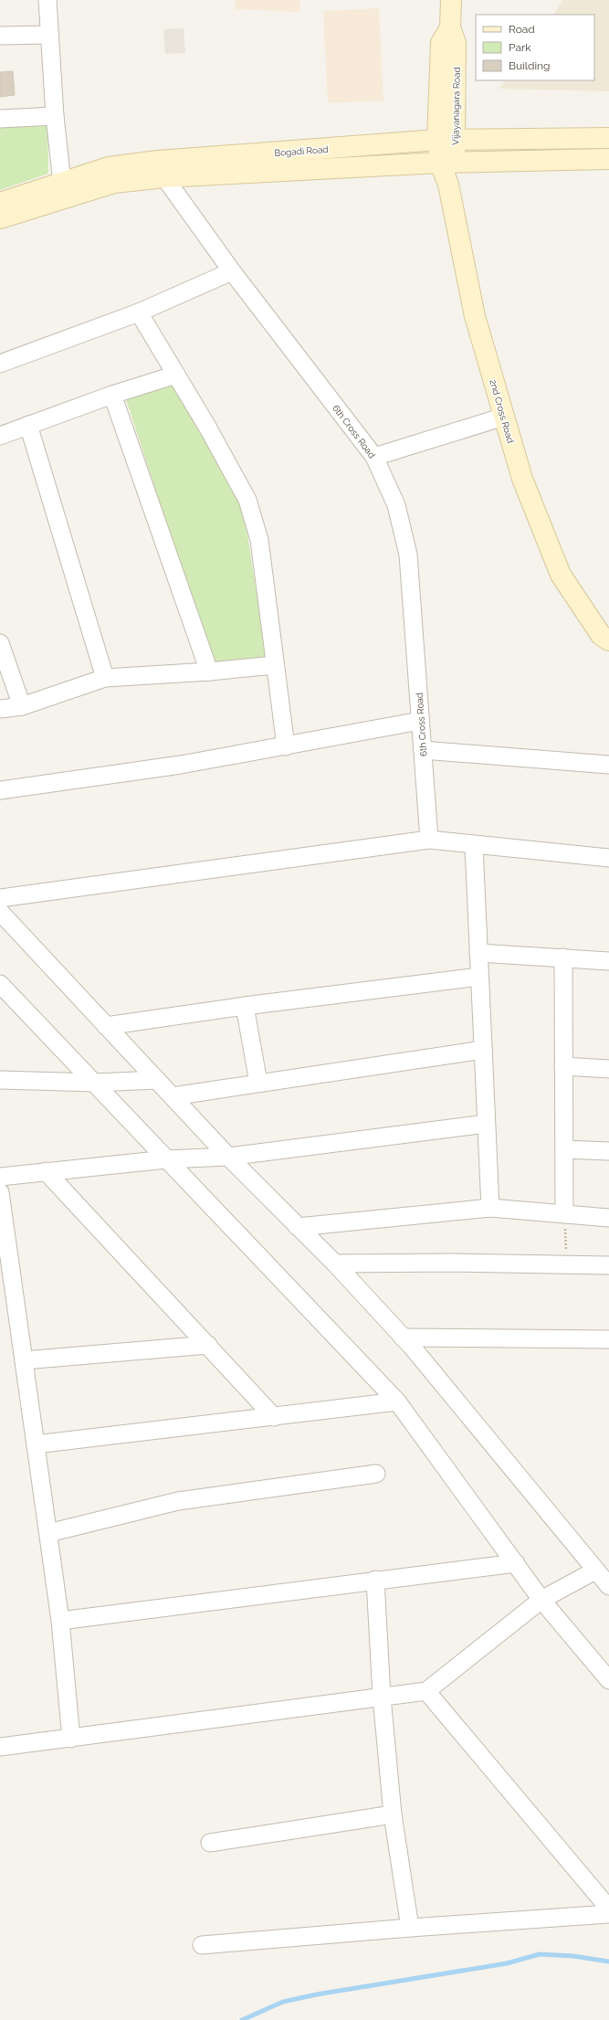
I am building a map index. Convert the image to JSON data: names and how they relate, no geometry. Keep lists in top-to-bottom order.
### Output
{
  "streets": {
    "main road": ["Vijayanagara Road", "Bogadi Road", "2nd Cross Road"],
    "street": ["6th Cross Road"]
  },
  "crossings": [
    ["Vijayanagara Road", "Bogadi Road"],
    ["Vijayanagara Road", "2nd Cross Road"],
    ["Bogadi Road", "6th Cross Road"]
  ],
  "legend": ["Road", "Park", "Building"]
}
